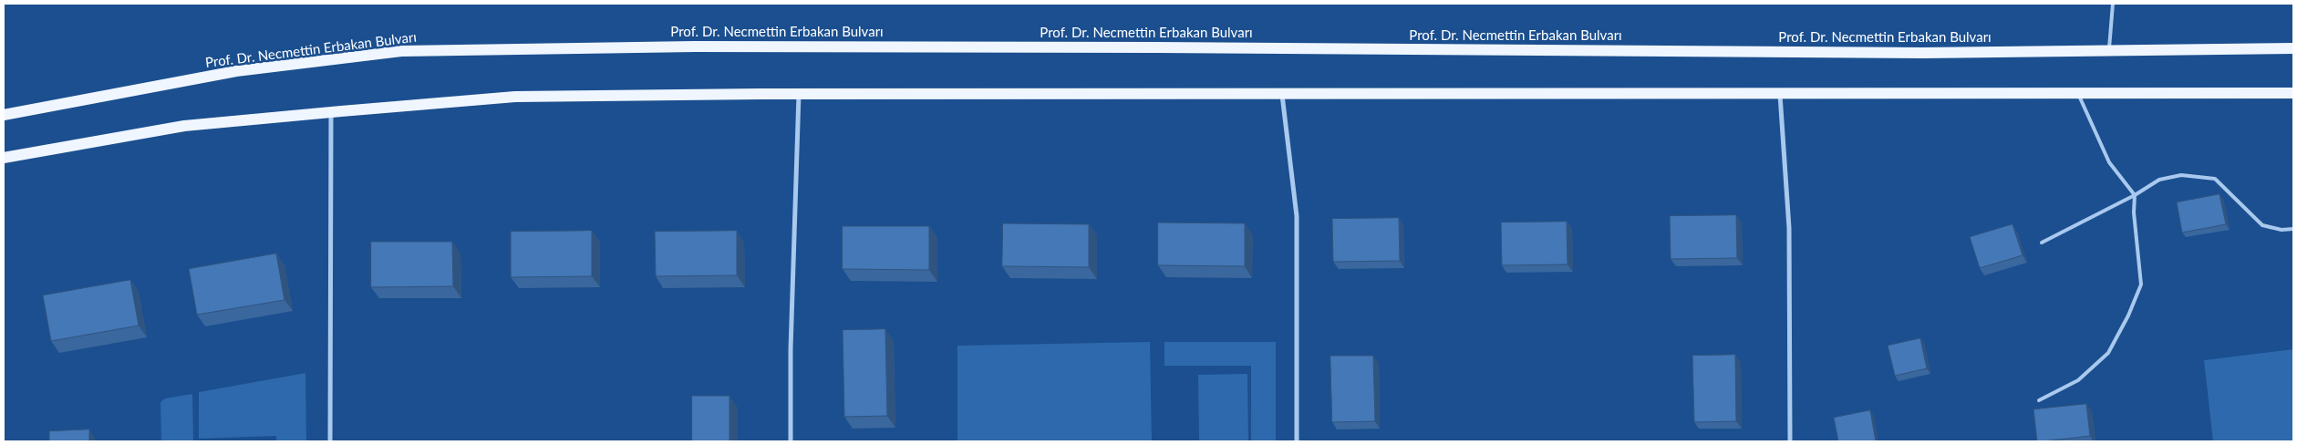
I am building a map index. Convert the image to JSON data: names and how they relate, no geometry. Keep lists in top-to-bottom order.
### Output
{
  "streets": {
    "main road": ["Prof. Dr. Necmettin Erbakan Bulvarı"]
  }
}
